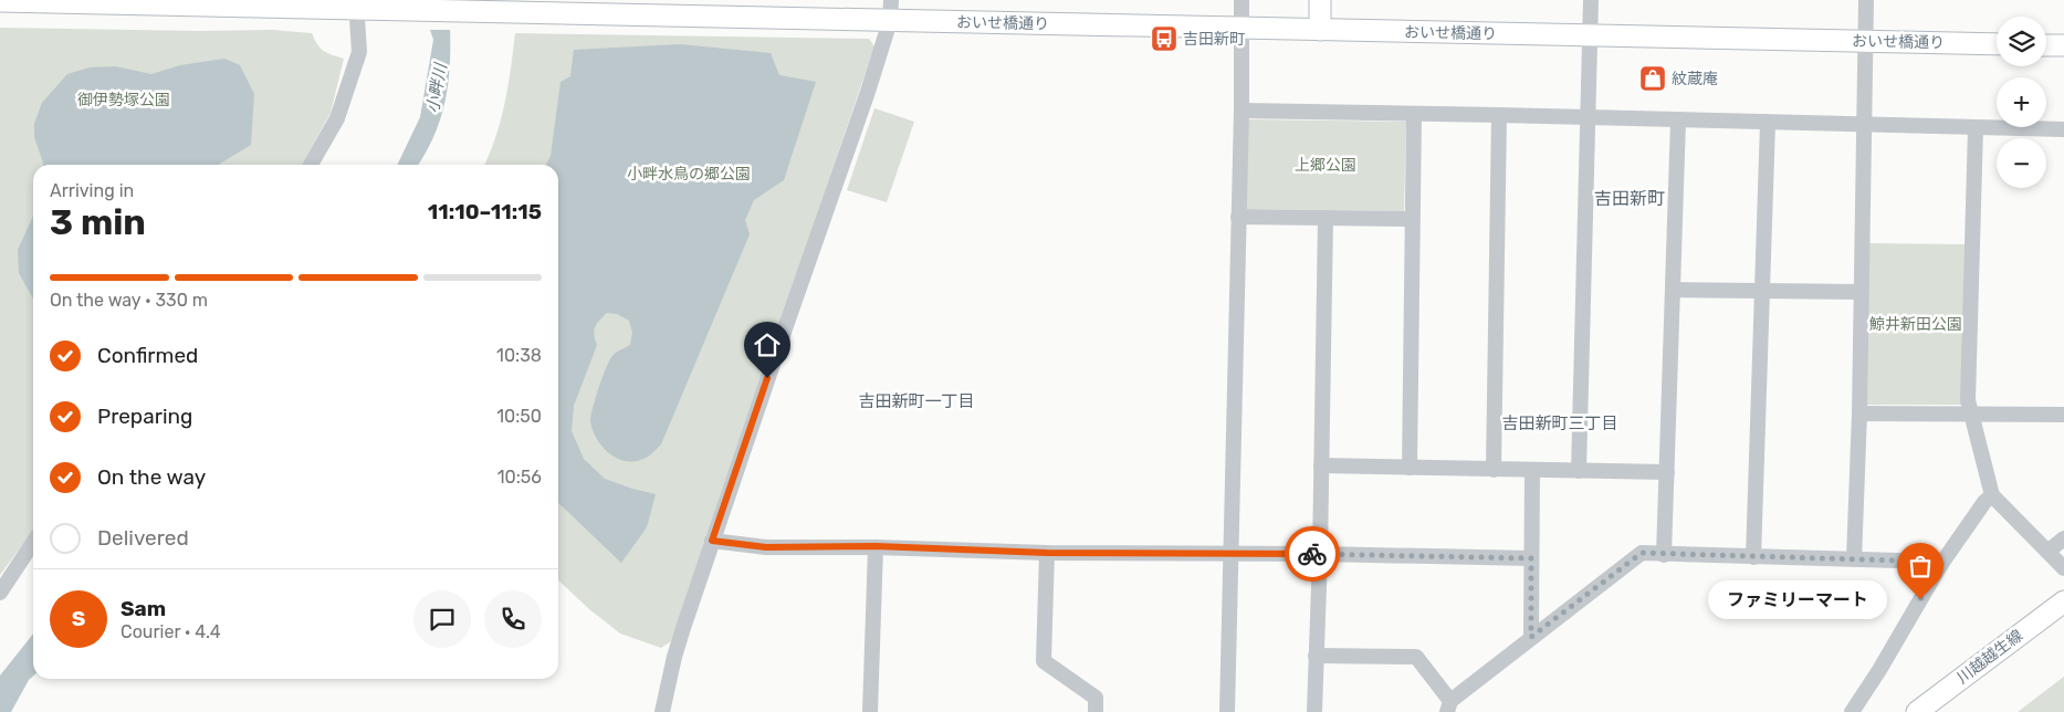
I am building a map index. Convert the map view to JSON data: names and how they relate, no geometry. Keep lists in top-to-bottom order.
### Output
{
  "streets": {
    "street": ["おいせ橋通り", "川越越生線"]
  },
  "districts": ["吉田新町", "吉田新町一丁目", "吉田新町三丁目"],
  "water": ["小畔川"],
  "parks": [
    "御伊勢塚公園",
    "上郷公園",
    "小畔水鳥の郷公園",
    "鯨井新田公園"
  ],
  "places": {
    "bus stop": ["吉田新町"],
    "shop": ["紋蔵庵"],
    "other": ["ファミリーマート"]
  },
  "page": {
    "map_buttons": ["+", "−"],
    "heading": ["3 min", "Arriving in", "11:10–11:15"],
    "panel": ["Sam", "Courier · 4.4"],
    "bar": "On the way · 330 m",
    "list": [
      ["Confirmed", "10:38"],
      ["Preparing", "10:50"],
      ["On the way", "10:56"],
      "Delivered"
    ],
    "bubble": "ファミリーマート",
    "round": "S"
  }
}
